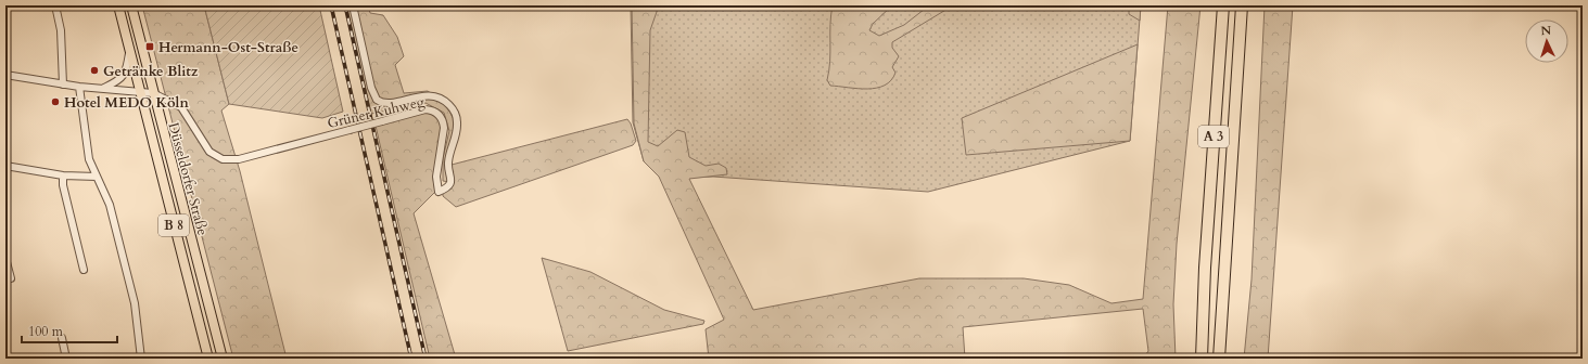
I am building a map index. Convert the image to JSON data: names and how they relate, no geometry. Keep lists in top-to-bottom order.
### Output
{
  "streets": {
    "highway": ["A 3"],
    "main road": ["Düsseldorfer Straße", "B 8"],
    "street": ["Grüner Kuhweg"]
  },
  "crossings": [
    ["Grüner Kuhweg", "Düsseldorfer Straße"]
  ],
  "places": {
    "transit": ["Hermann-Ost-Straße"],
    "other": ["Getränke Blitz", "Hotel MEDO Köln"]
  },
  "scale_bar": "100 m",
  "north": "top"
}
